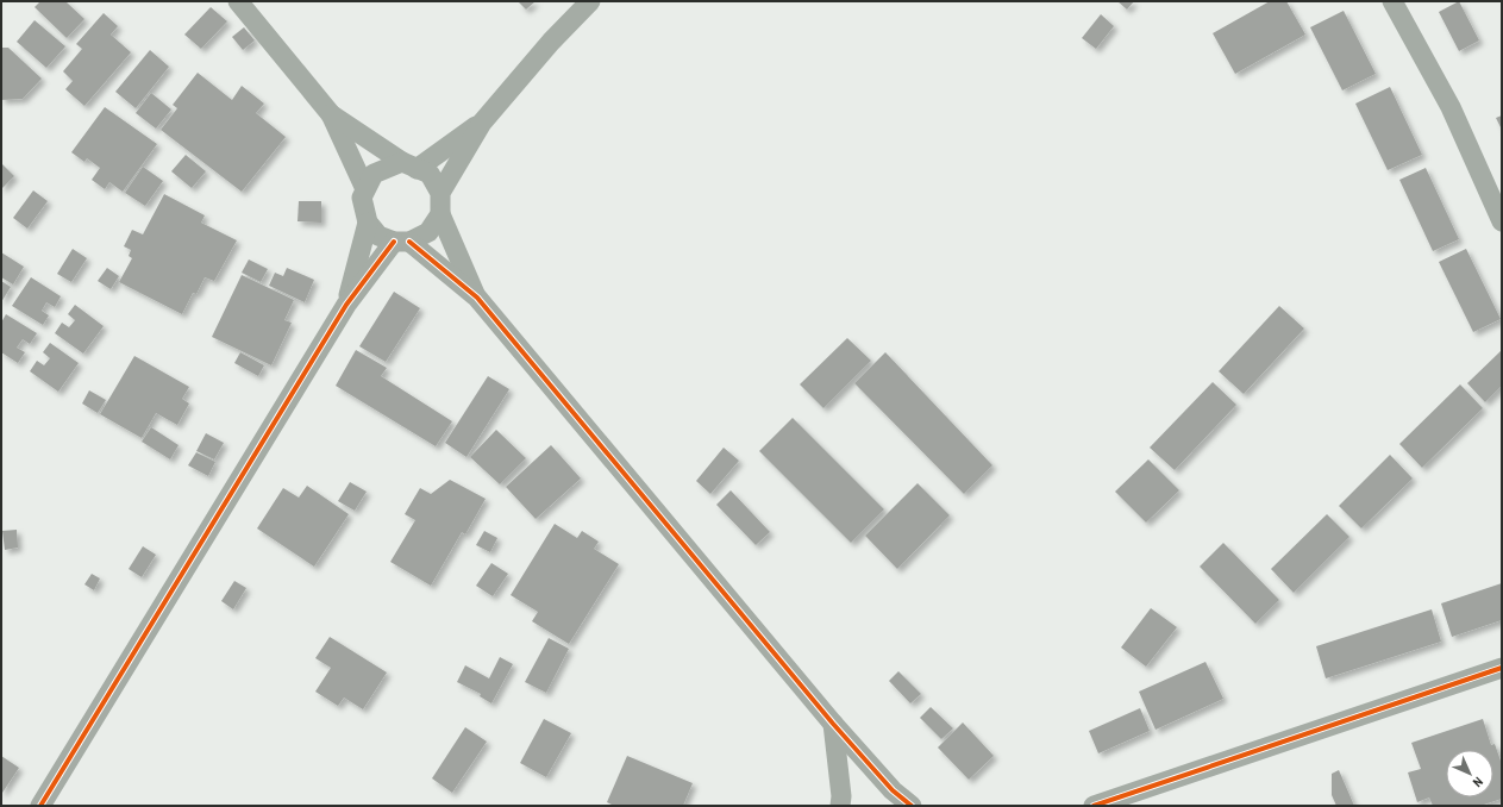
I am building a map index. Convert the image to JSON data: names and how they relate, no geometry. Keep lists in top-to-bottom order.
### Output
{
  "north": "bottom right"
}
